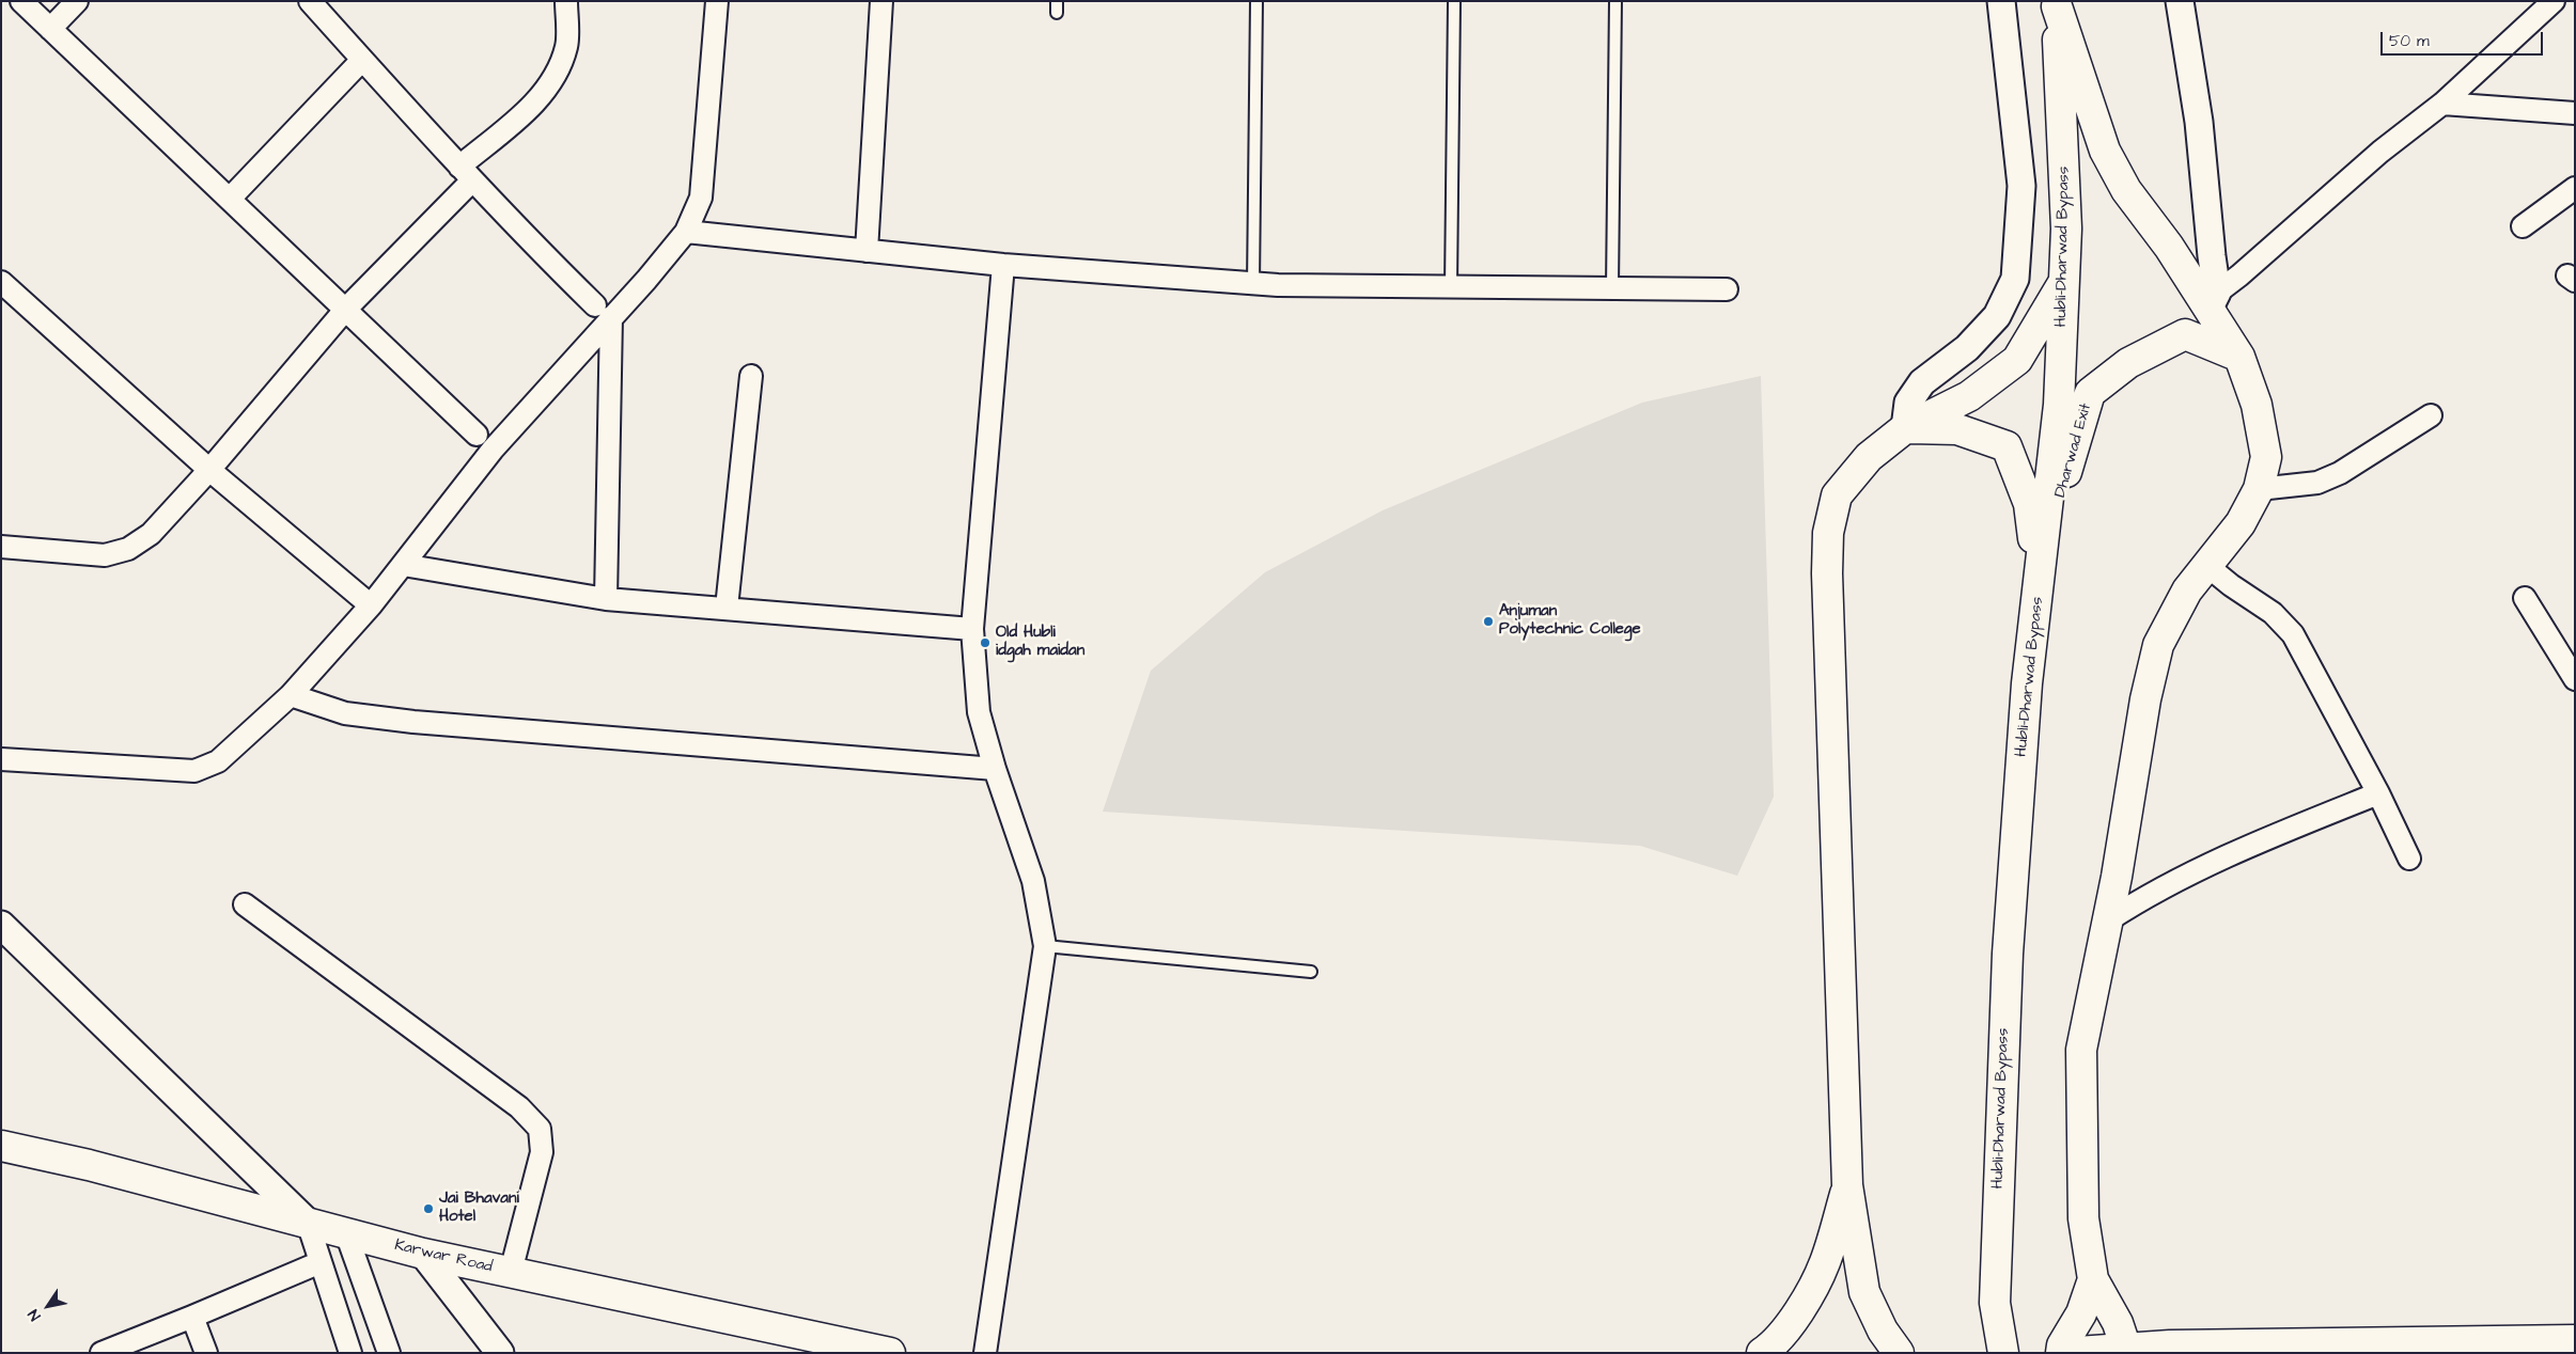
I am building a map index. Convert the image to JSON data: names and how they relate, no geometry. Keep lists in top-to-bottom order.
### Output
{
  "streets": {
    "main road": ["Hubli-Dharwad Bypass", "Dharwad Exit", "Karwar Road"]
  },
  "crossings": [
    ["Hubli-Dharwad Bypass", "Dharwad Exit"]
  ],
  "places": ["Anjuman Polytechnic College", "Old Hubli idgah maidan", "Jai Bhavani Hotel"],
  "scale_bar": "50 m",
  "north": "bottom left"
}
